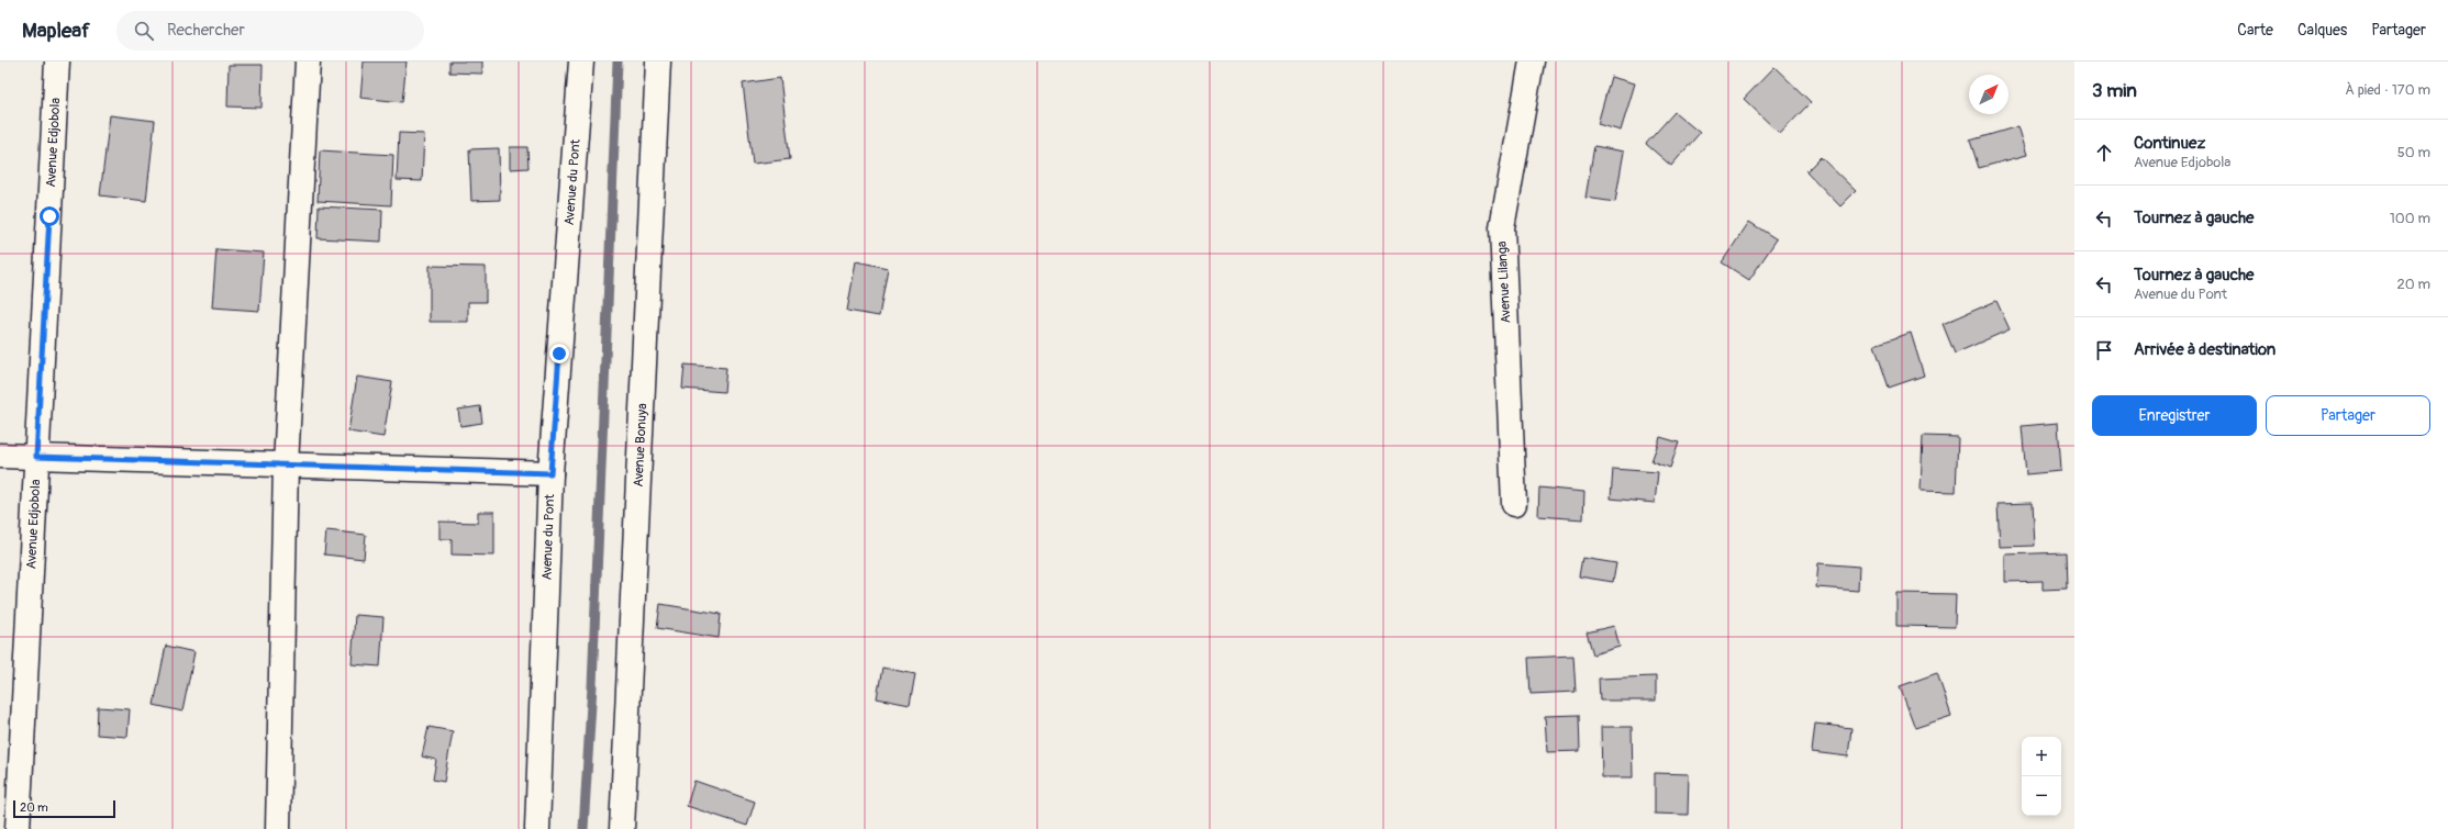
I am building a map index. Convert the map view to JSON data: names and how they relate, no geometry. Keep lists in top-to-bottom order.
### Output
{
  "streets": {
    "street": [
      "Avenue Edjobola",
      "Avenue du Pont",
      "Avenue Lilanga",
      "Avenue Bonuya"
    ]
  },
  "scale_bar": "20 m",
  "north": "top right",
  "page": {
    "header": "Mapleaf",
    "search": "Rechercher",
    "nav": ["Carte", "Calques", "Partager"],
    "heading": ["3 min", "À pied · 170 m"],
    "list": [
      ["Continuez", "Avenue Edjobola", "50 m"],
      ["Tournez à gauche", "100 m"],
      ["Tournez à gauche", "Avenue du Pont", "20 m"],
      "Arrivée à destination"
    ],
    "buttons": ["Enregistrer", "Partager"],
    "map_buttons": ["+", "−"],
    "scale": "20 m"
  }
}
